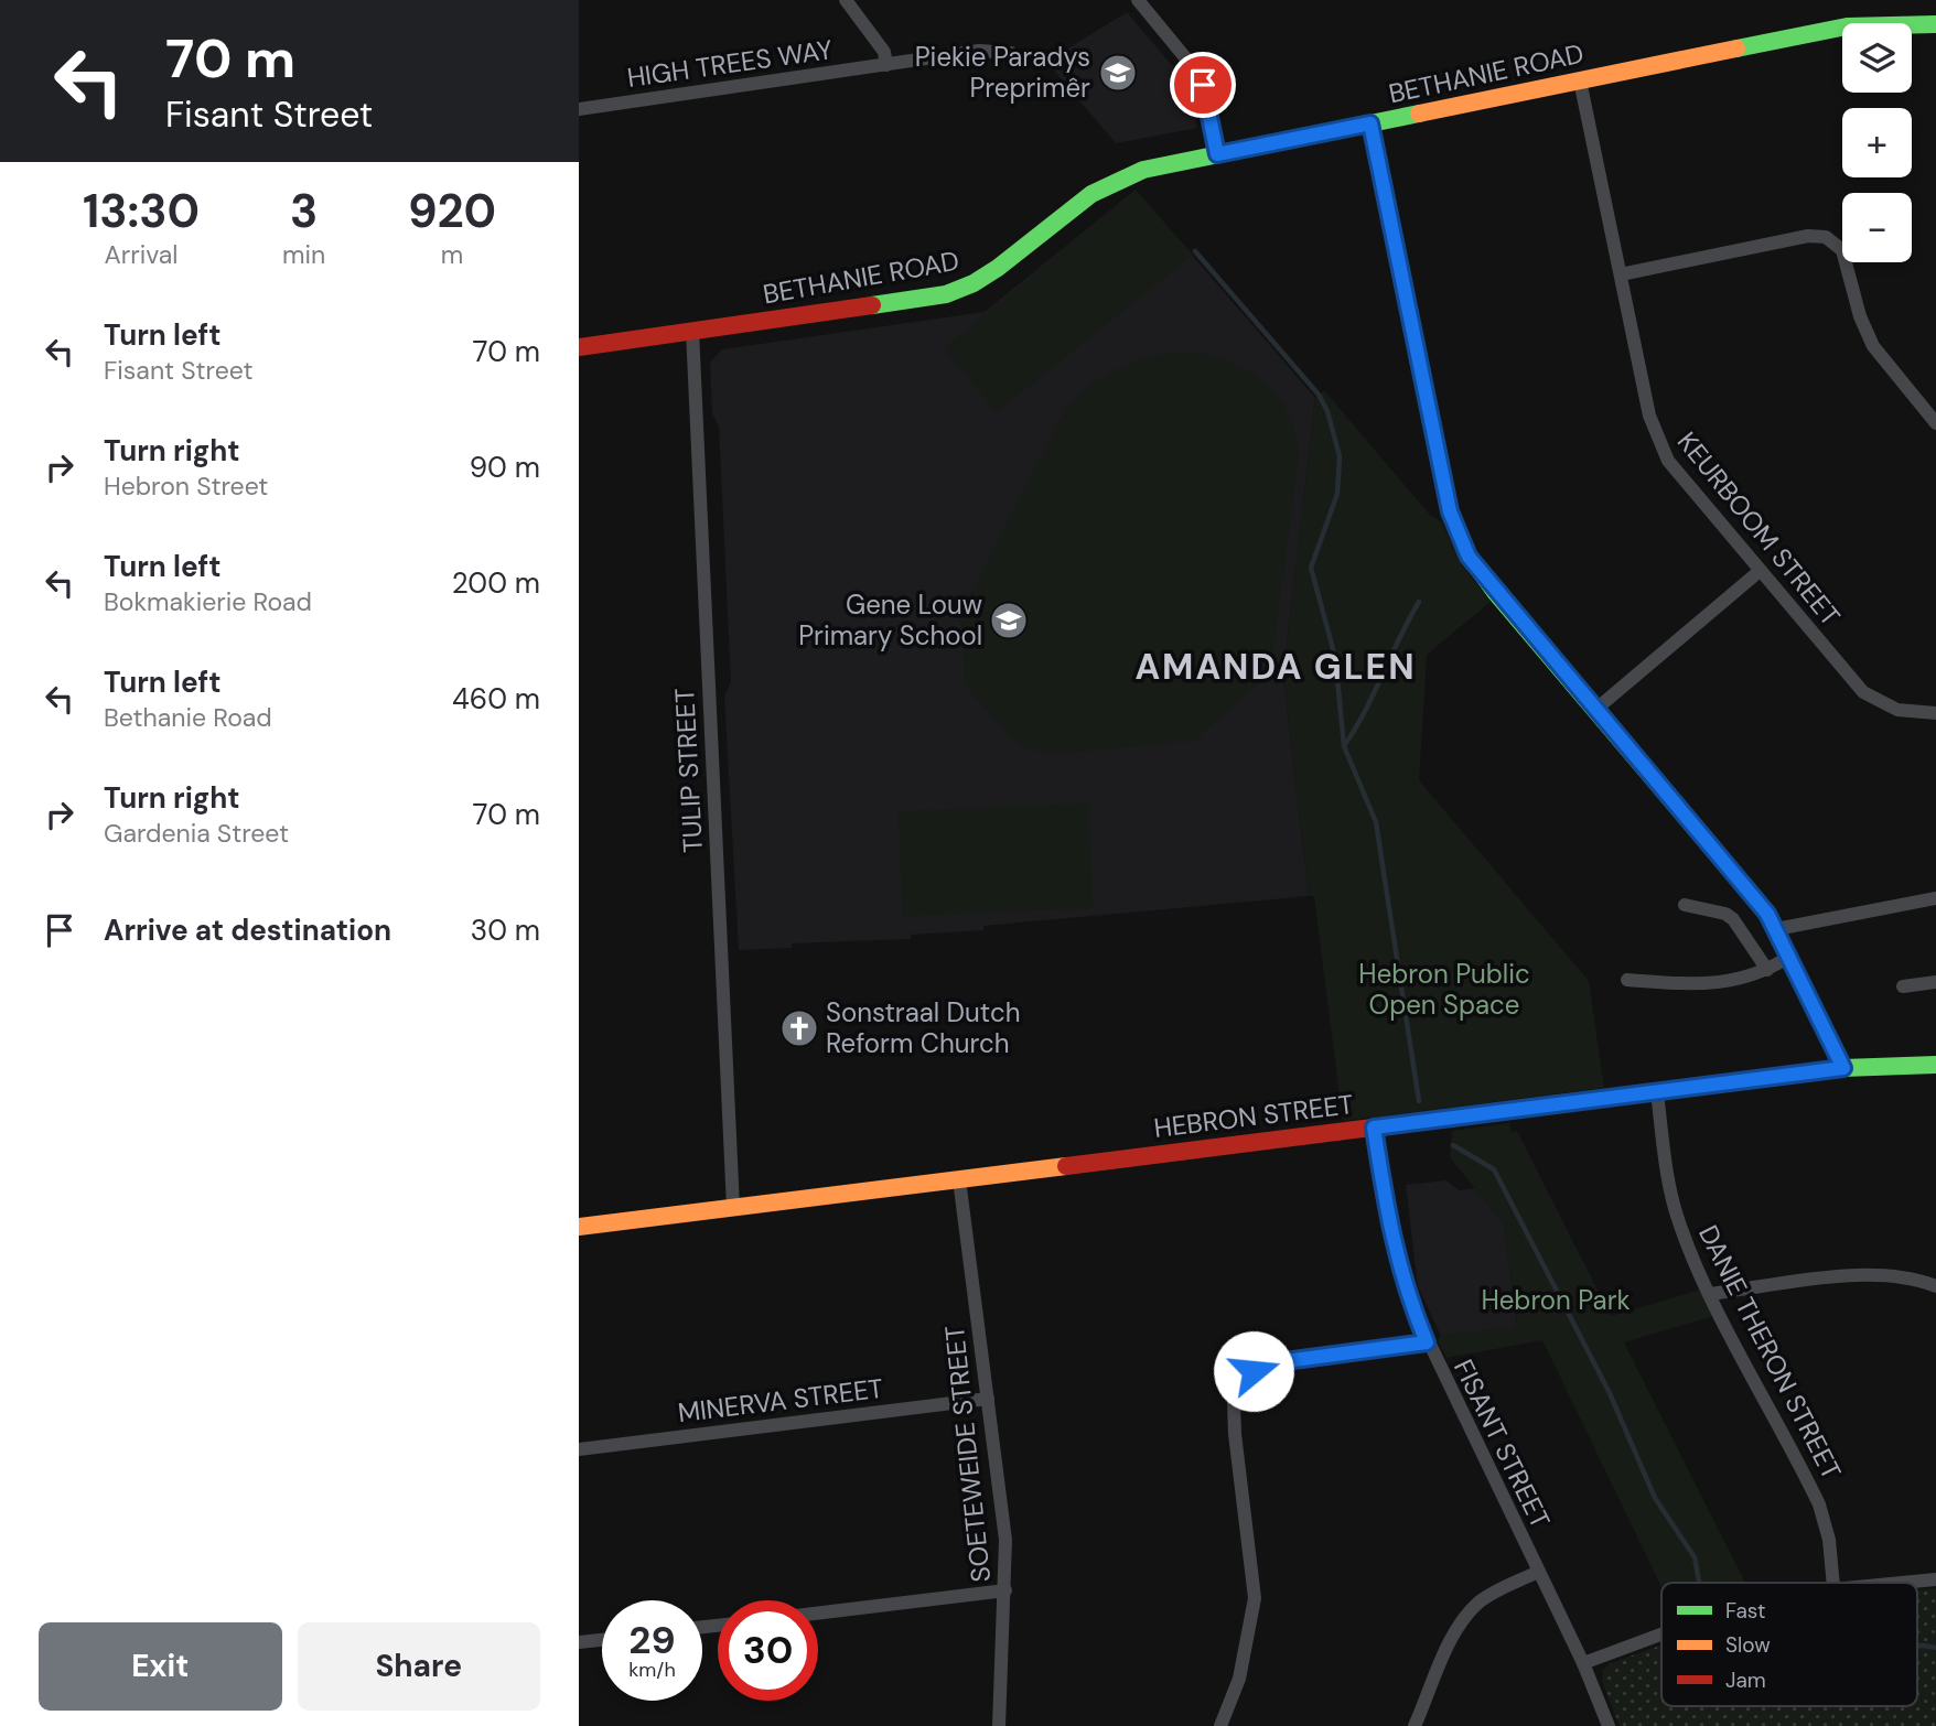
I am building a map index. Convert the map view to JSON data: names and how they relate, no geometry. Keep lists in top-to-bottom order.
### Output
{
  "streets": {
    "street": [
      "HIGH TREES WAY",
      "BETHANIE ROAD",
      "KEURBOOM STREET",
      "TULIP STREET",
      "HEBRON STREET",
      "DANIE THERON STREET",
      "MINERVA STREET",
      "FISANT STREET",
      "SOETEWEIDE STREET"
    ]
  },
  "crossings": [
    ["BETHANIE ROAD", "KEURBOOM STREET"],
    ["BETHANIE ROAD", "TULIP STREET"],
    ["TULIP STREET", "HEBRON STREET"],
    ["HEBRON STREET", "DANIE THERON STREET"],
    ["HEBRON STREET", "FISANT STREET"],
    ["HEBRON STREET", "SOETEWEIDE STREET"],
    ["MINERVA STREET", "SOETEWEIDE STREET"]
  ],
  "districts": ["AMANDA GLEN"],
  "parks": ["Hebron Public Open Space", "Hebron Park"],
  "places": {
    "school or university": ["Piekie Paradys Preprimêr", "Gene Louw Primary School"],
    "church": ["Sonstraal Dutch Reform Church"]
  },
  "legend": ["Fast", "Slow", "Jam"],
  "page": {
    "turn": ["70 m", "Fisant Street"],
    "map_buttons": ["+", "−"],
    "eta": [
      "13:30",
      "Arrival",
      "3",
      "min",
      "920",
      "m"
    ],
    "list": [
      {
        "name": "Turn left",
        "note": "Fisant Street",
        "value": "70 m"
      },
      {
        "name": "Turn right",
        "note": "Hebron Street",
        "value": "90 m"
      },
      {
        "name": "Turn left",
        "note": "Bokmakierie Road",
        "value": "200 m"
      },
      {
        "name": "Turn left",
        "note": "Bethanie Road",
        "value": "460 m"
      },
      {
        "name": "Turn right",
        "note": "Gardenia Street",
        "value": "70 m"
      },
      {
        "name": "Arrive at destination",
        "value": "30 m"
      }
    ],
    "speed": "29 km/h",
    "limit": "30",
    "buttons": ["Exit", "Share"]
  }
}
